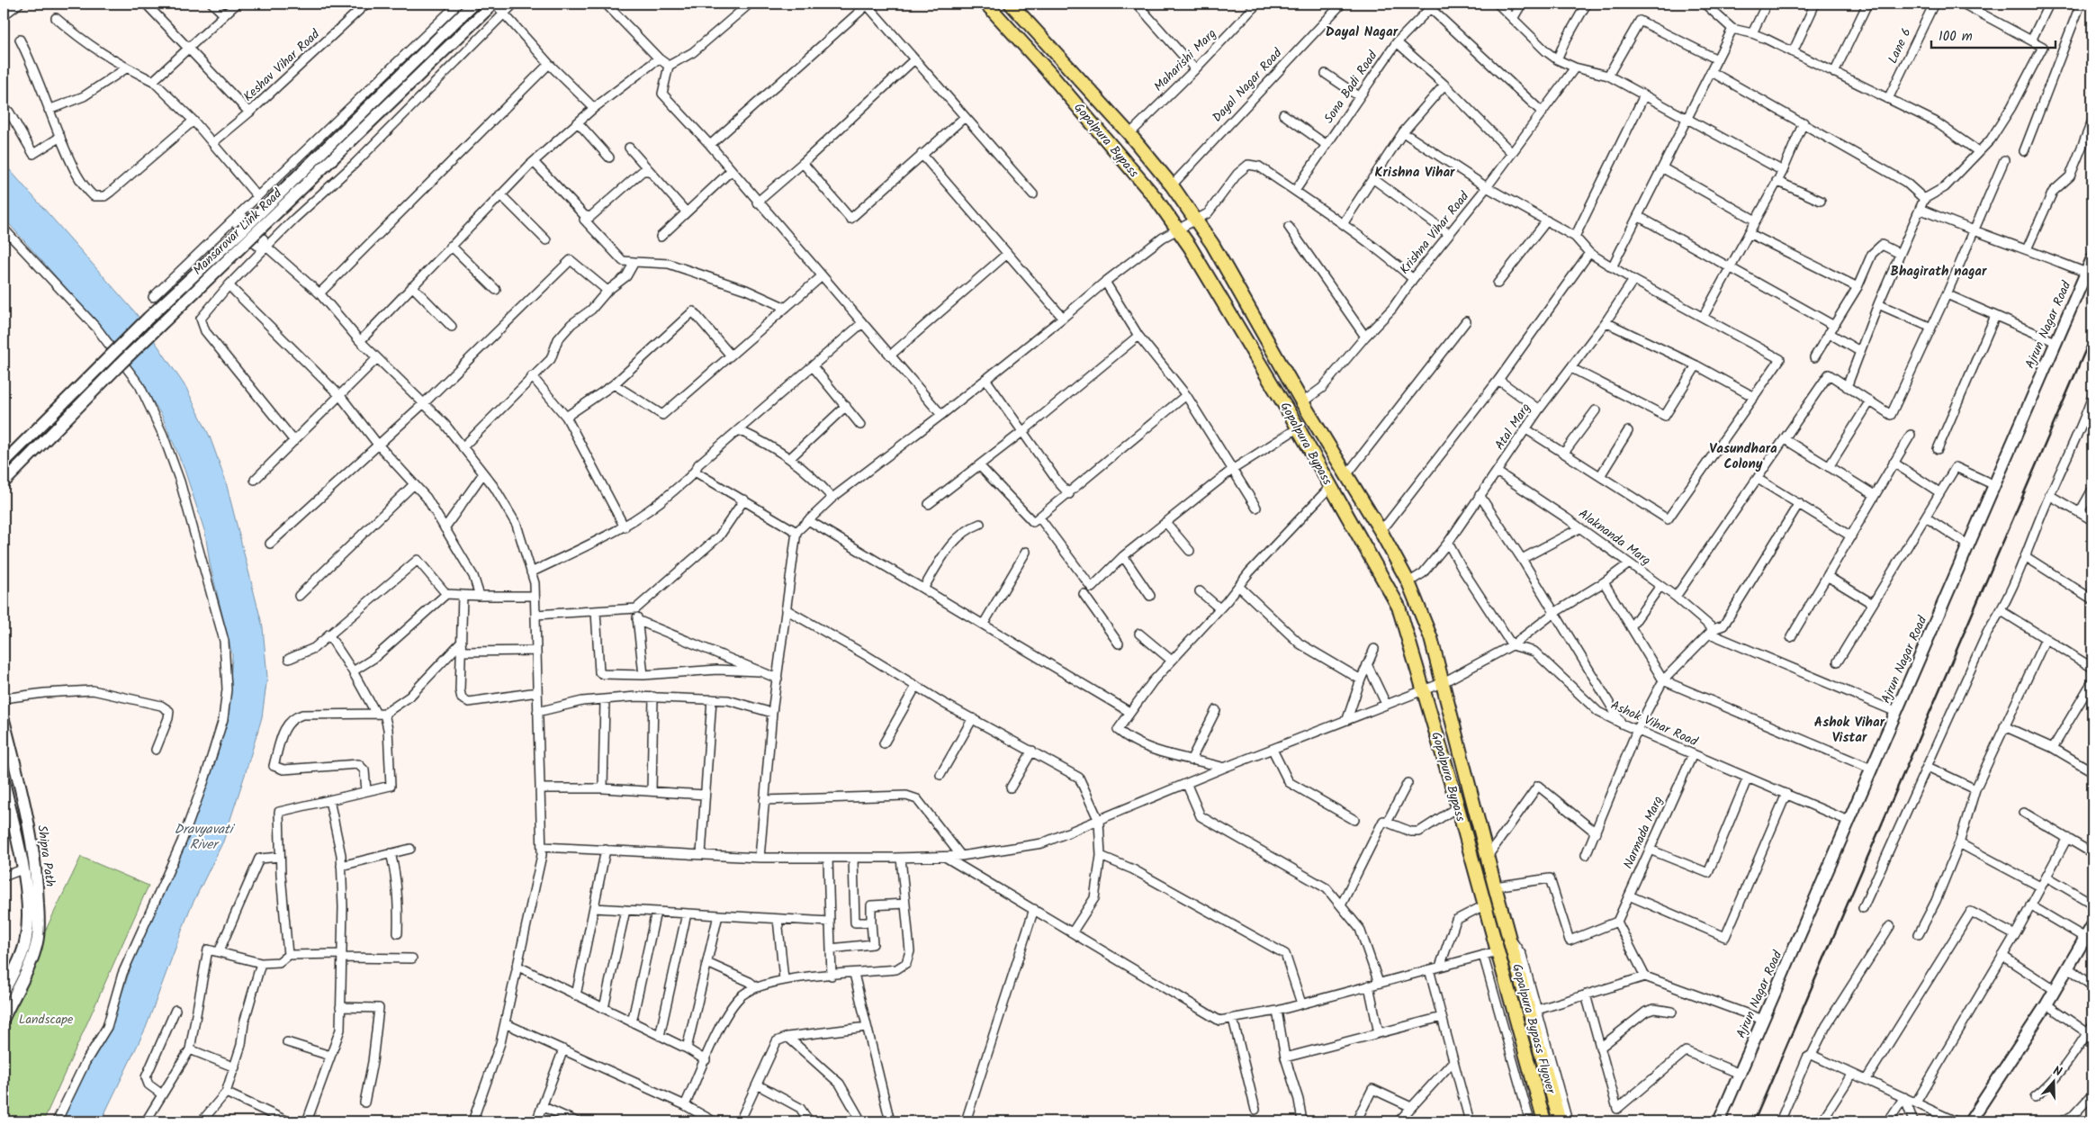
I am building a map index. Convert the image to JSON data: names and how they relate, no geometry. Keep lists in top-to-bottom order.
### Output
{
  "streets": {
    "main road": ["Gopalpura Bypass", "Gopalpura Bypass Flyover"],
    "street": [
      "Lane 6",
      "Maharishi Marg",
      "Keshav Vihar Road",
      "Dayal Nagar Road",
      "Sona Badi Road",
      "Mansarovar Link Road",
      "Krishna Vihar Road",
      "Ajrun Nagar Road",
      "Atal Marg",
      "Alaknanda Marg",
      "Ashok Vihar Road",
      "Narmada Marg",
      "Shipra Path"
    ]
  },
  "crossings": [
    ["Maharishi Marg", "Gopalpura Bypass"],
    ["Dayal Nagar Road", "Gopalpura Bypass"],
    ["Gopalpura Bypass", "Krishna Vihar Road"],
    ["Gopalpura Bypass", "Atal Marg"],
    ["Gopalpura Bypass", "Gopalpura Bypass Flyover"],
    ["Ajrun Nagar Road", "Alaknanda Marg"],
    ["Ajrun Nagar Road", "Ashok Vihar Road"],
    ["Atal Marg", "Alaknanda Marg"],
    ["Ashok Vihar Road", "Narmada Marg"]
  ],
  "districts": [
    "Dayal Nagar",
    "Krishna Vihar",
    "Bhagirath nagar",
    "Vasundhara Colony",
    "Ashok Vihar Vistar"
  ],
  "water": ["Dravyavati River"],
  "parks": ["Landscape"],
  "scale_bar": "100 m",
  "north": "top"
}
